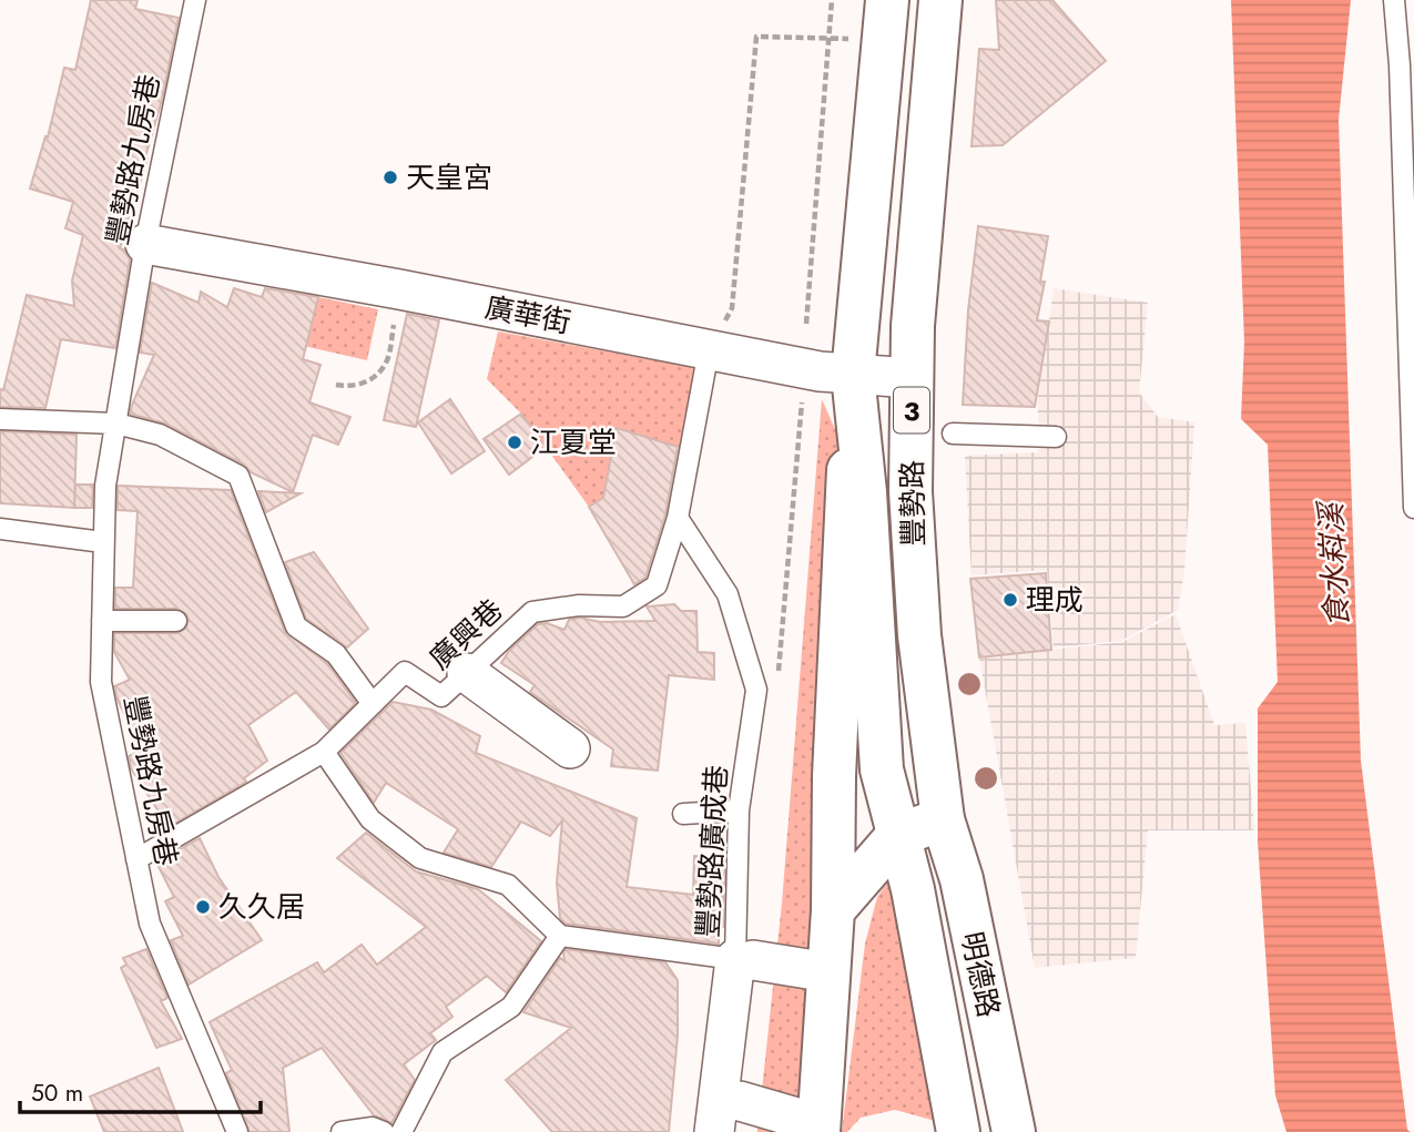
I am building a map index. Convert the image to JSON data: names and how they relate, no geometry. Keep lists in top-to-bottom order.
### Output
{
  "streets": {
    "main road": ["3", "豐勢路", "明德路"],
    "street": ["廣華街"],
    "lane": ["豐勢路九房巷", "廣興巷", "豐勢路廣成巷"]
  },
  "crossings": [
    ["豐勢路九房巷", "廣華街"],
    ["豐勢路九房巷", "廣興巷"],
    ["廣華街", "豐勢路"],
    ["廣華街", "廣興巷"],
    ["豐勢路", "明德路"],
    ["廣興巷", "豐勢路廣成巷"]
  ],
  "water": ["食水嵙溪"],
  "places": [
    "天皇宮",
    "江夏堂",
    "理成",
    "久久居"
  ],
  "scale_bar": "50 m"
}
